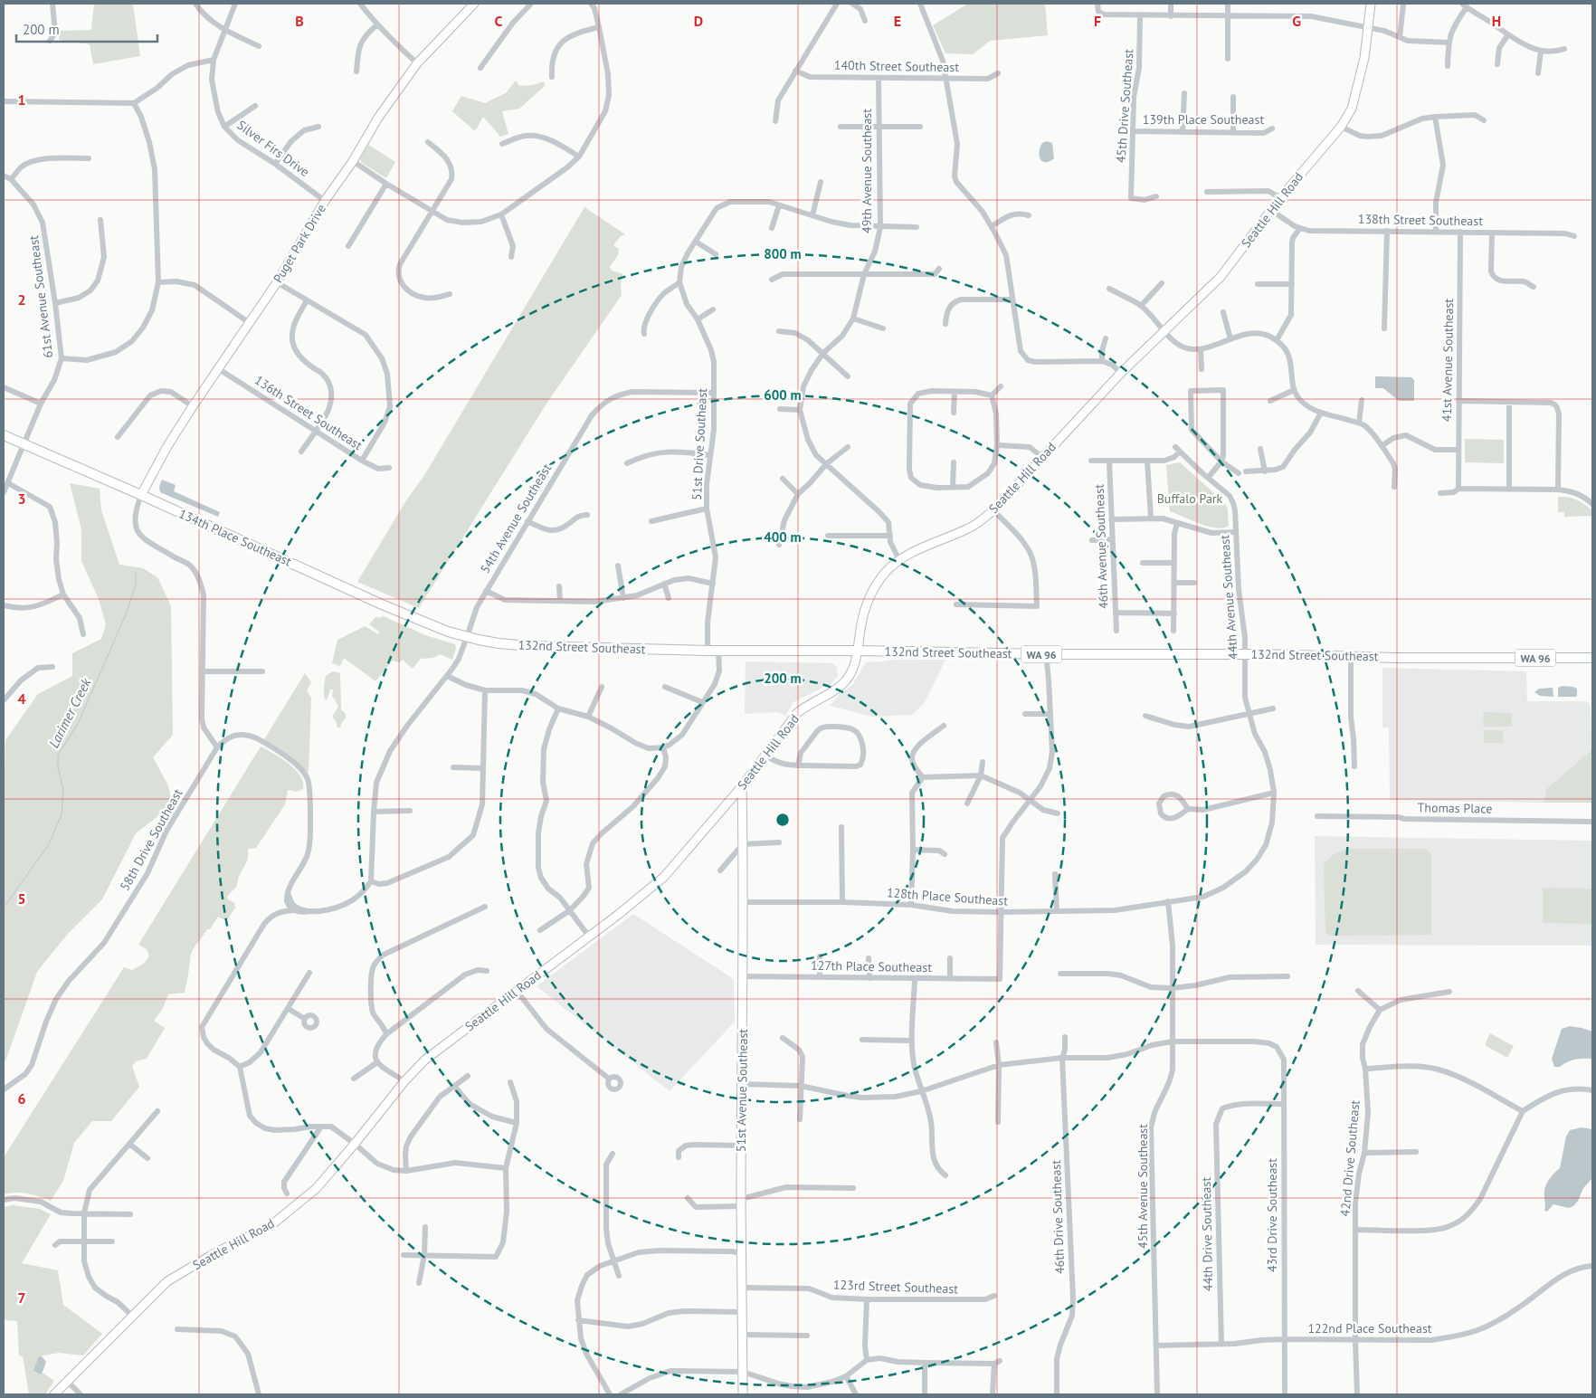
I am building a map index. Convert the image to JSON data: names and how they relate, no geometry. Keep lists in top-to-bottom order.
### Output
{
  "streets": {
    "main road": [
      "Seattle Hill Road",
      "Puget Park Drive",
      "134th Place Southeast",
      "132nd Street Southeast",
      "WA 96",
      "51st Avenue Southeast"
    ],
    "street": [
      "140th Street Southeast",
      "45th Drive Southeast",
      "139th Place Southeast",
      "Silver Firs Drive",
      "49th Avenue Southeast",
      "138th Street Southeast",
      "61st Avenue Southeast",
      "41st Avenue Southeast",
      "136th Street Southeast",
      "51st Drive Southeast",
      "54th Avenue Southeast",
      "46th Avenue Southeast",
      "44th Avenue Southeast",
      "Thomas Place",
      "58th Drive Southeast",
      "128th Place Southeast",
      "127th Place Southeast",
      "42nd Drive Southeast",
      "45th Avenue Southeast",
      "43rd Drive Southeast",
      "46th Drive Southeast",
      "44th Drive Southeast",
      "123rd Street Southeast",
      "122nd Place Southeast"
    ]
  },
  "crossings": [
    ["140th Street Southeast", "49th Avenue Southeast"],
    ["45th Drive Southeast", "139th Place Southeast"],
    ["Silver Firs Drive", "Puget Park Drive"],
    ["49th Avenue Southeast", "Seattle Hill Road"],
    ["Seattle Hill Road", "138th Street Southeast"],
    ["Seattle Hill Road", "132nd Street Southeast"],
    ["Seattle Hill Road", "51st Avenue Southeast"],
    ["138th Street Southeast", "41st Avenue Southeast"],
    ["Puget Park Drive", "136th Street Southeast"],
    ["Puget Park Drive", "134th Place Southeast"],
    ["61st Avenue Southeast", "134th Place Southeast"],
    ["51st Drive Southeast", "54th Avenue Southeast"],
    ["51st Drive Southeast", "132nd Street Southeast"],
    ["54th Avenue Southeast", "134th Place Southeast"],
    ["54th Avenue Southeast", "132nd Street Southeast"],
    ["134th Place Southeast", "132nd Street Southeast"],
    ["44th Avenue Southeast", "132nd Street Southeast"],
    ["44th Avenue Southeast", "128th Place Southeast"],
    ["128th Place Southeast", "127th Place Southeast"],
    ["128th Place Southeast", "51st Avenue Southeast"],
    ["128th Place Southeast", "45th Avenue Southeast"],
    ["127th Place Southeast", "51st Avenue Southeast"],
    ["51st Avenue Southeast", "123rd Street Southeast"],
    ["42nd Drive Southeast", "122nd Place Southeast"],
    ["45th Avenue Southeast", "43rd Drive Southeast"],
    ["45th Avenue Southeast", "122nd Place Southeast"],
    ["43rd Drive Southeast", "44th Drive Southeast"],
    ["43rd Drive Southeast", "122nd Place Southeast"],
    ["44th Drive Southeast", "122nd Place Southeast"]
  ],
  "water": ["Larimer Creek"],
  "parks": ["Buffalo Park"],
  "scale_bar": "200 m",
  "grid": {
    "columns": [
      "B",
      "C",
      "D",
      "E",
      "F",
      "G",
      "H"
    ],
    "rows": [
      "1",
      "2",
      "3",
      "4",
      "5",
      "6",
      "7"
    ]
  },
  "rings": [
    "800 m",
    "600 m",
    "400 m",
    "200 m"
  ]
}
